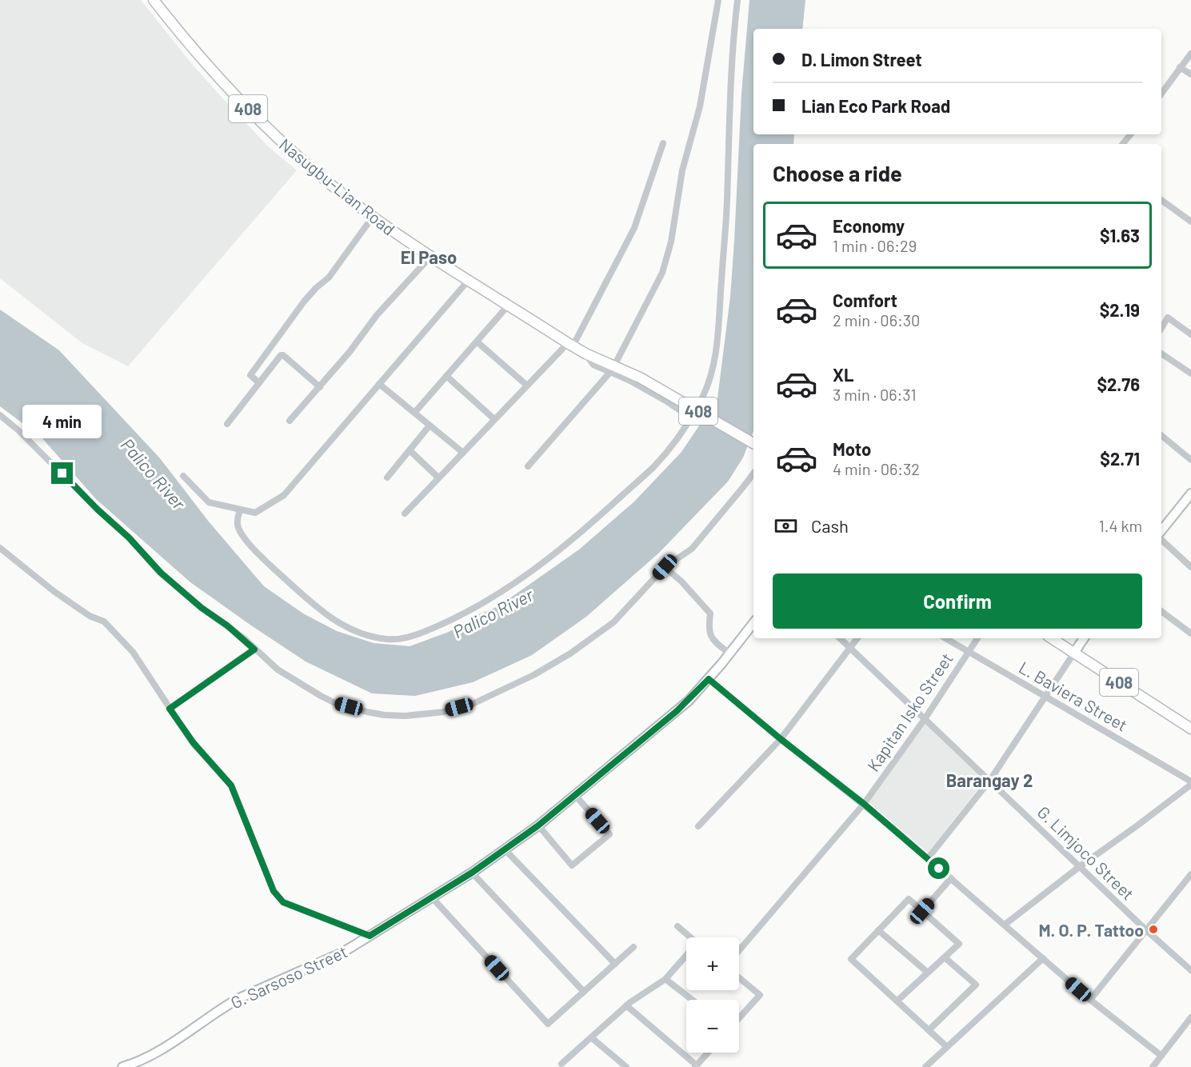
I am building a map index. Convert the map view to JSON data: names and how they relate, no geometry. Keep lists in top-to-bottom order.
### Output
{
  "streets": {
    "main road": ["408", "Nasugbu-Lian Road"],
    "street": [
      "L. Baviera Street",
      "Kapitan Isko Street",
      "G. Limjoco Street",
      "G. Sarsoso Street"
    ]
  },
  "crossings": [
    ["L. Baviera Street", "Kapitan Isko Street"],
    ["Kapitan Isko Street", "G. Limjoco Street"]
  ],
  "districts": ["El Paso", "Barangay 2"],
  "water": ["Palico River"],
  "places": ["M. O. P. Tattoo"],
  "page": {
    "banner": ["D. Limon Street", "Lian Eco Park Road"],
    "heading": "Choose a ride",
    "list": [
      {
        "name": "Economy",
        "note": "1 min · 06:29",
        "value": "$1.63"
      },
      {
        "name": "Comfort",
        "note": "2 min · 06:30",
        "value": "$2.19"
      },
      {
        "name": "XL",
        "note": "3 min · 06:31",
        "value": "$2.76"
      },
      {
        "name": "Moto",
        "note": "4 min · 06:32",
        "value": "$2.71"
      }
    ],
    "bubble": "4 min",
    "pay": ["Cash", "1.4 km"],
    "buttons": "Confirm",
    "map_buttons": ["+", "−"]
  }
}
